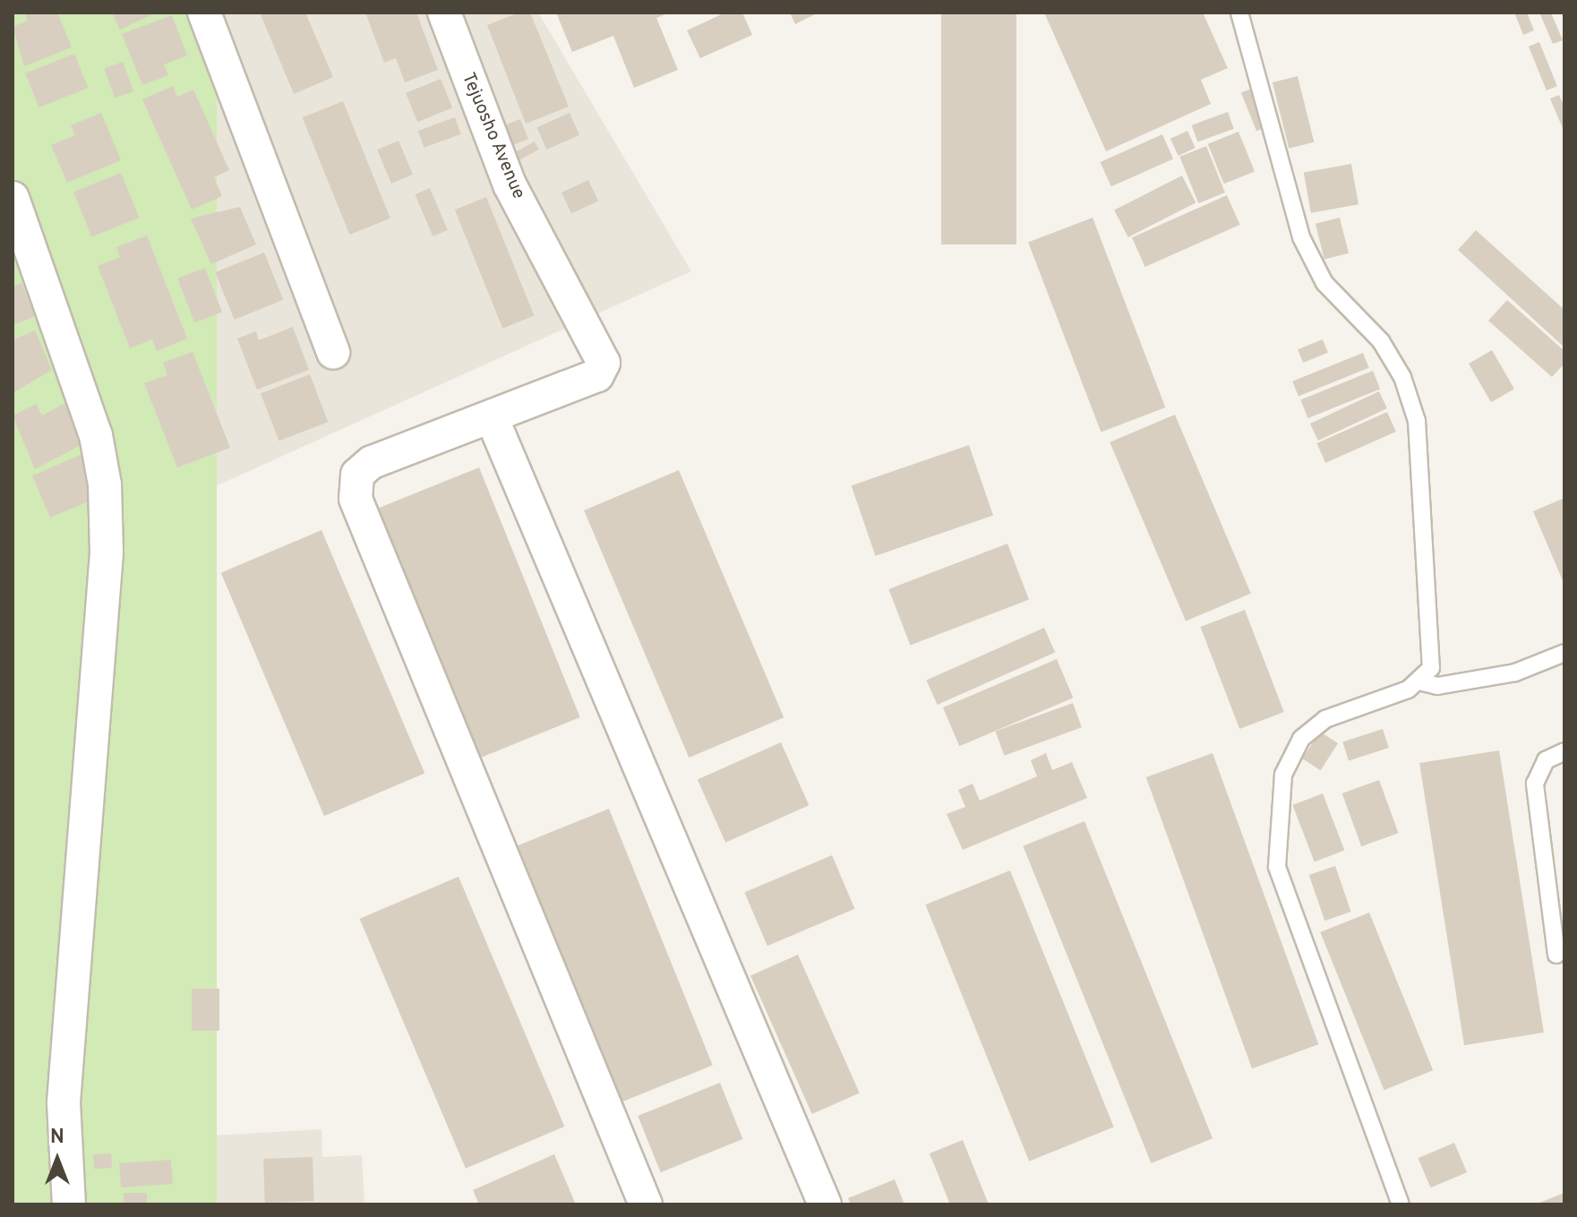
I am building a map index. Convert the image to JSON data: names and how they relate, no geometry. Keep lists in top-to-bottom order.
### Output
{
  "streets": {
    "street": ["Tejuosho Avenue"]
  },
  "north": "top"
}
